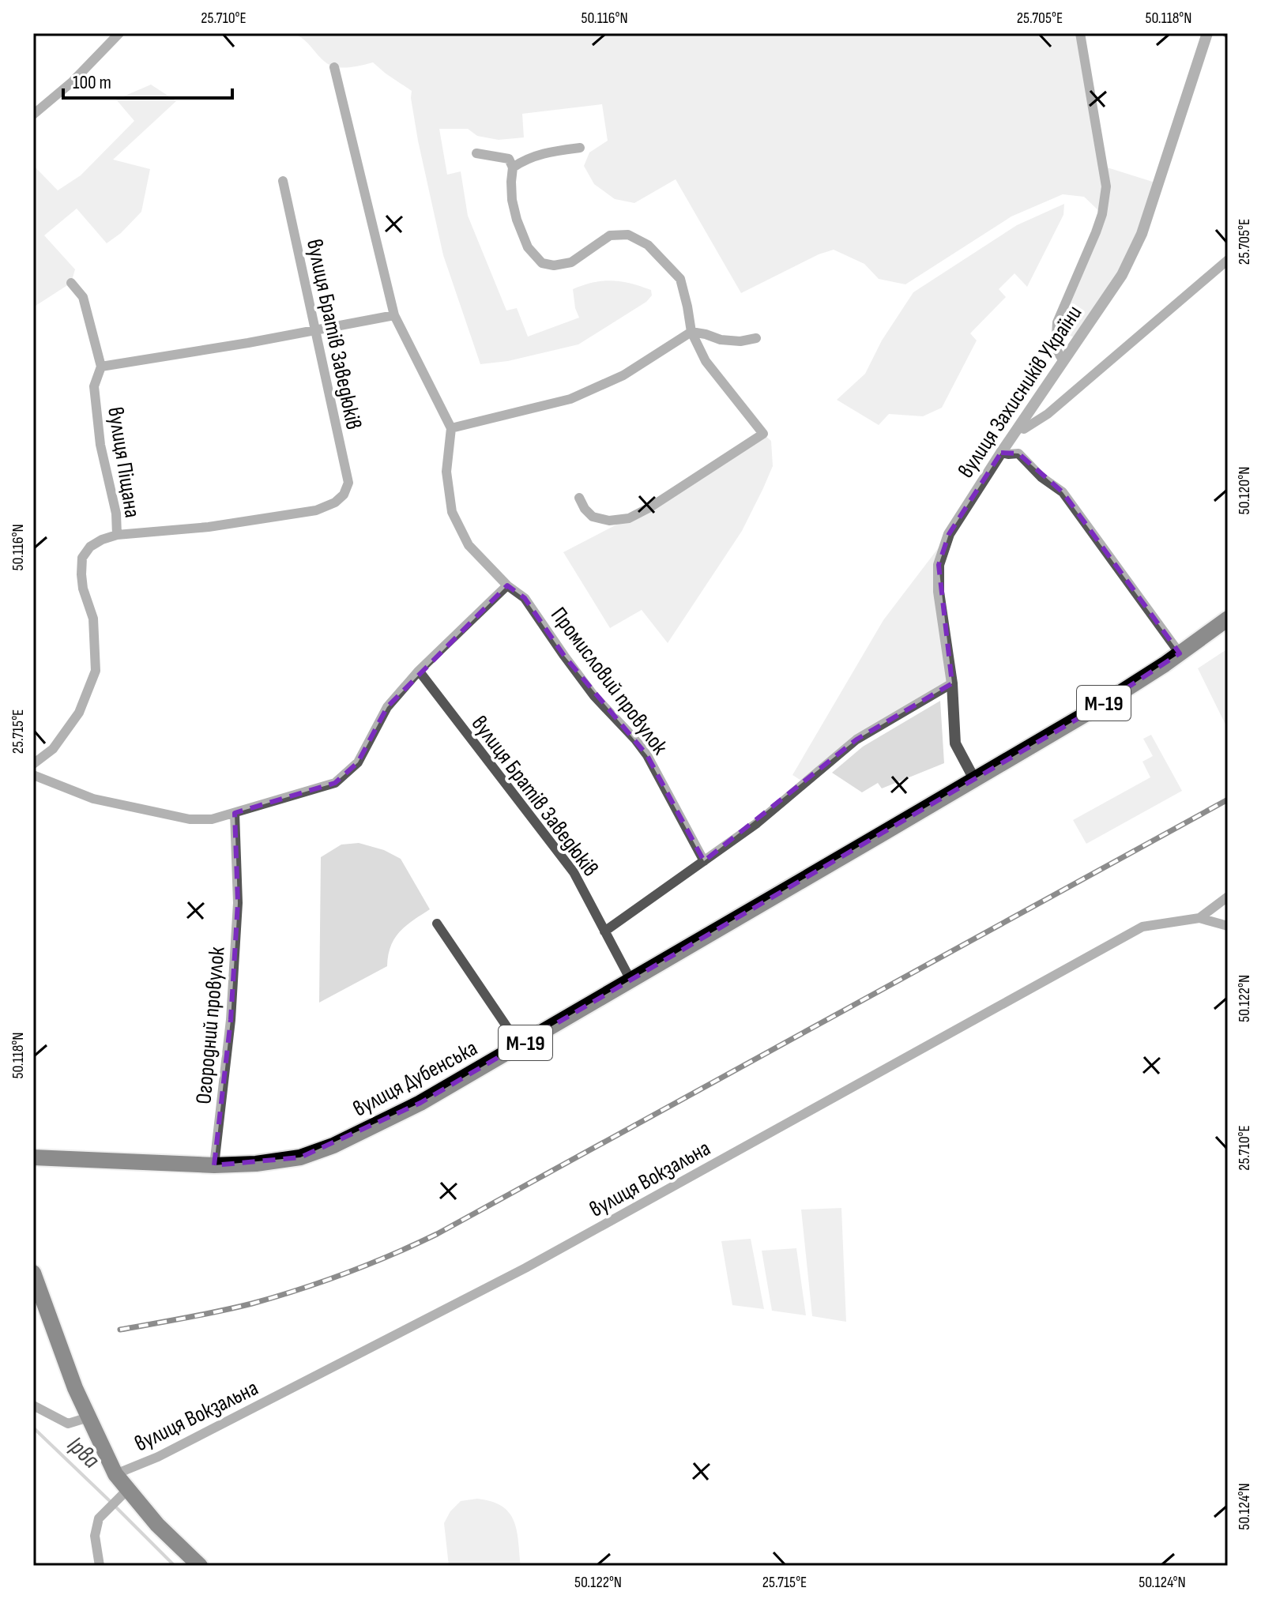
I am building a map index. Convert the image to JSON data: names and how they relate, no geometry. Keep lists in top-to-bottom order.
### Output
{
  "streets": {
    "highway": ["М-19", "вулиця Дубенська"],
    "street": [
      "вулиця Братів Заведюків",
      "вулиця Захисників України",
      "вулиця Піщана",
      "Промисловий провулок",
      "Огородний провулок",
      "вулиця Вокзальна"
    ]
  },
  "crossings": [
    ["вулиця Братів Заведюків", "вулиця Піщана"],
    ["вулиця Братів Заведюків", "вулиця Дубенська"],
    ["вулиця Захисників України", "М-19"],
    ["вулиця Захисників України", "вулиця Дубенська"],
    ["М-19", "вулиця Дубенська"],
    ["Огородний провулок", "вулиця Дубенська"]
  ],
  "water": ["Ірва"],
  "scale_bar": "100 m",
  "coordinates": [
    "25.710°E",
    "50.116°N",
    "25.705°E",
    "50.118°N",
    "50.120°N",
    "25.715°E",
    "50.122°N",
    "50.124°N"
  ]
}
